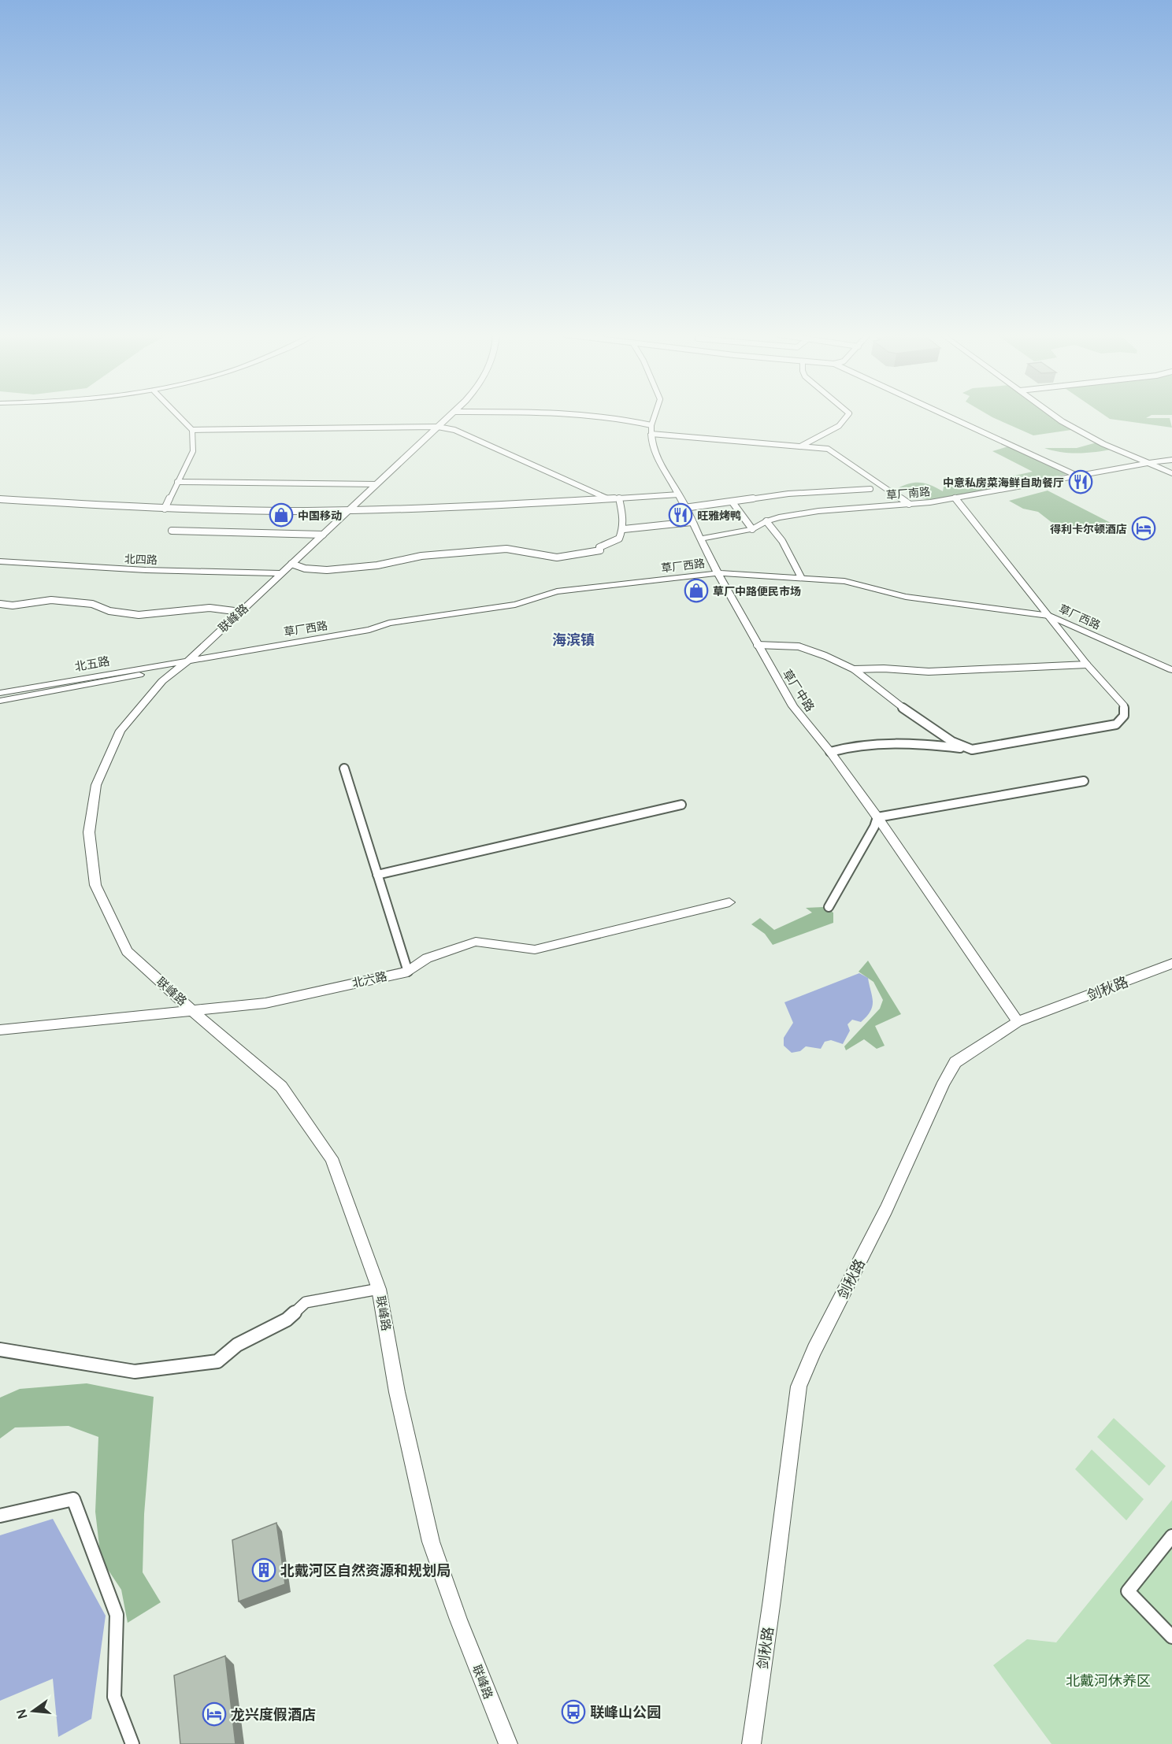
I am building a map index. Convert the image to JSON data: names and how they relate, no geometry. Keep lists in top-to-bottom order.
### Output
{
  "streets": {
    "main road": [
      "草厂南路",
      "北四路",
      "草厂西路",
      "联峰路",
      "北五路",
      "草厂中路",
      "北六路",
      "剑秋路"
    ]
  },
  "crossings": [
    ["草厂南路", "草厂中路"],
    ["北四路", "联峰路"],
    ["草厂西路", "联峰路"],
    ["草厂西路", "北五路"],
    ["草厂西路", "草厂中路"],
    ["联峰路", "北五路"],
    ["联峰路", "北六路"],
    ["草厂中路", "剑秋路"]
  ],
  "districts": ["海滨镇"],
  "parks": ["北戴河休养区"],
  "places": {
    "restaurant": ["中意私房菜海鲜自助餐厅", "旺雅烤鸭"],
    "shop": ["中国移动", "草厂中路便民市场"],
    "hotel": ["得利卡尔顿酒店", "龙兴度假酒店"],
    "building": ["北戴河区自然资源和规划局"],
    "bus stop": ["联峰山公园"]
  },
  "north": "left"
}
